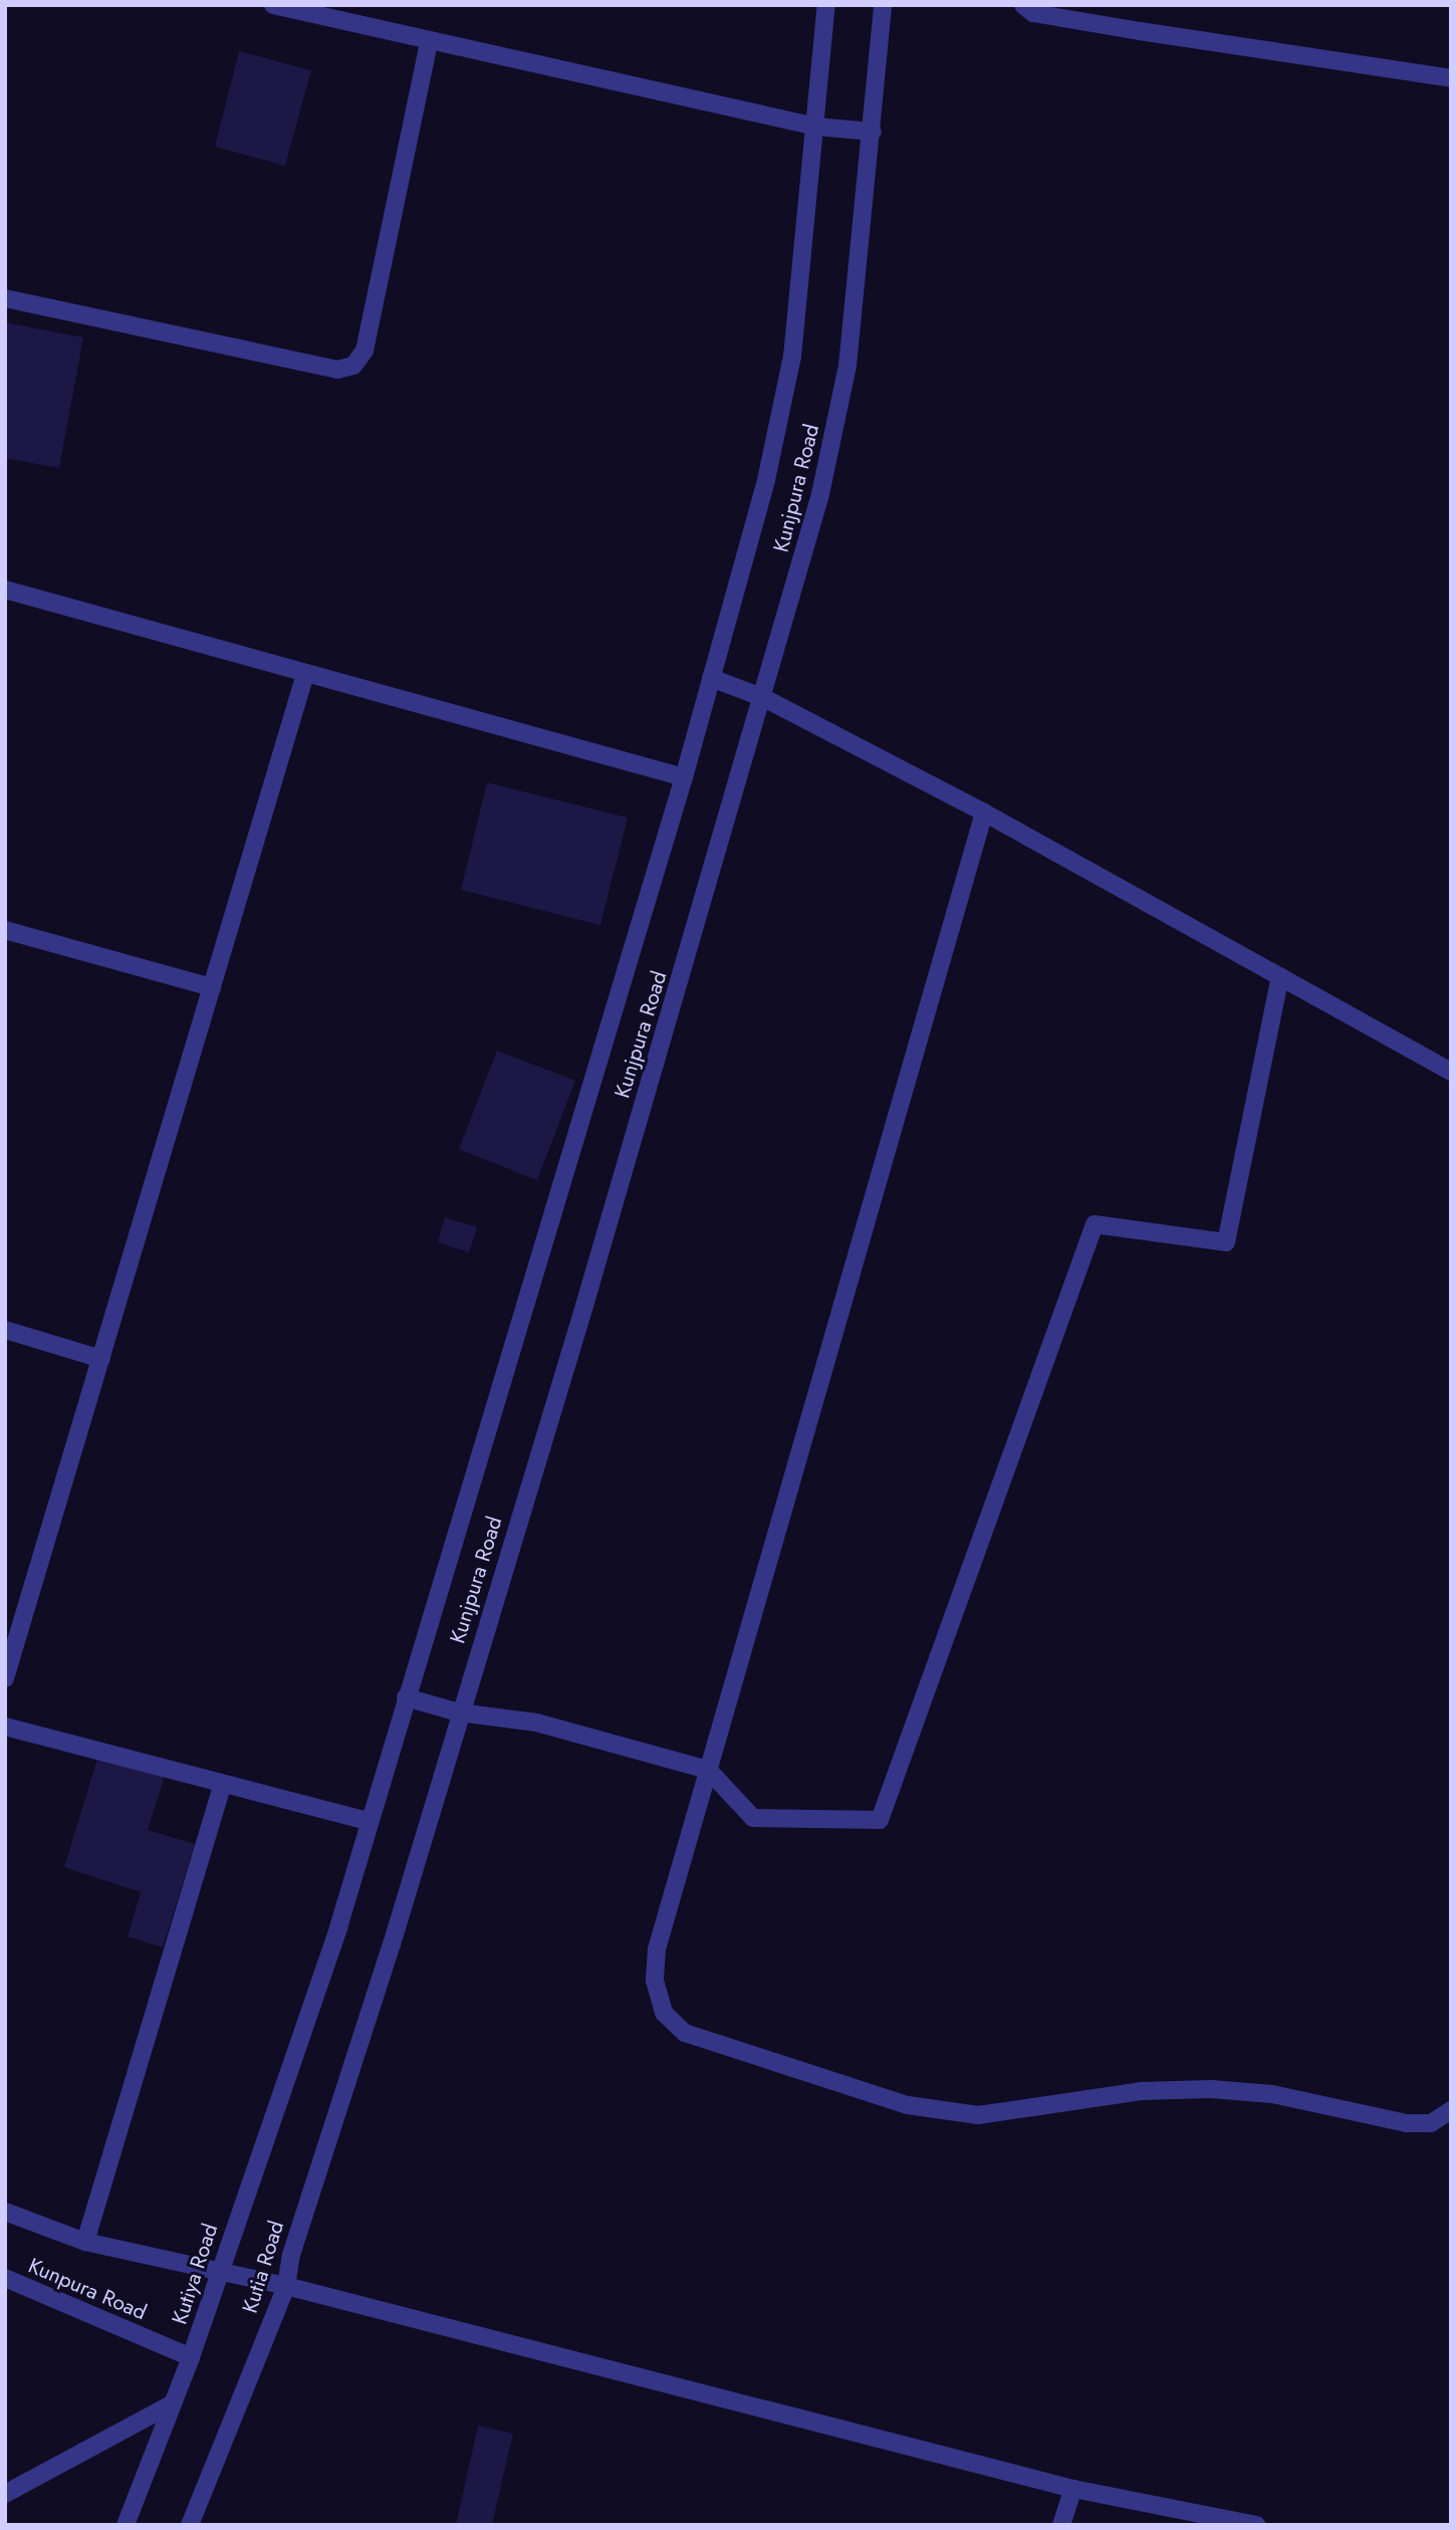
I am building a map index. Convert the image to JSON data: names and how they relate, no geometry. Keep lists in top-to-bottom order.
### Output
{
  "streets": {
    "street": [
      "Kunjpura Road",
      "Kutia Road",
      "Kutiya Road",
      "Kunpura Road"
    ]
  },
  "crossings": [
    ["Kunjpura Road", "Kutia Road"],
    ["Kunjpura Road", "Kutiya Road"],
    ["Kutiya Road", "Kunpura Road"]
  ]
}
